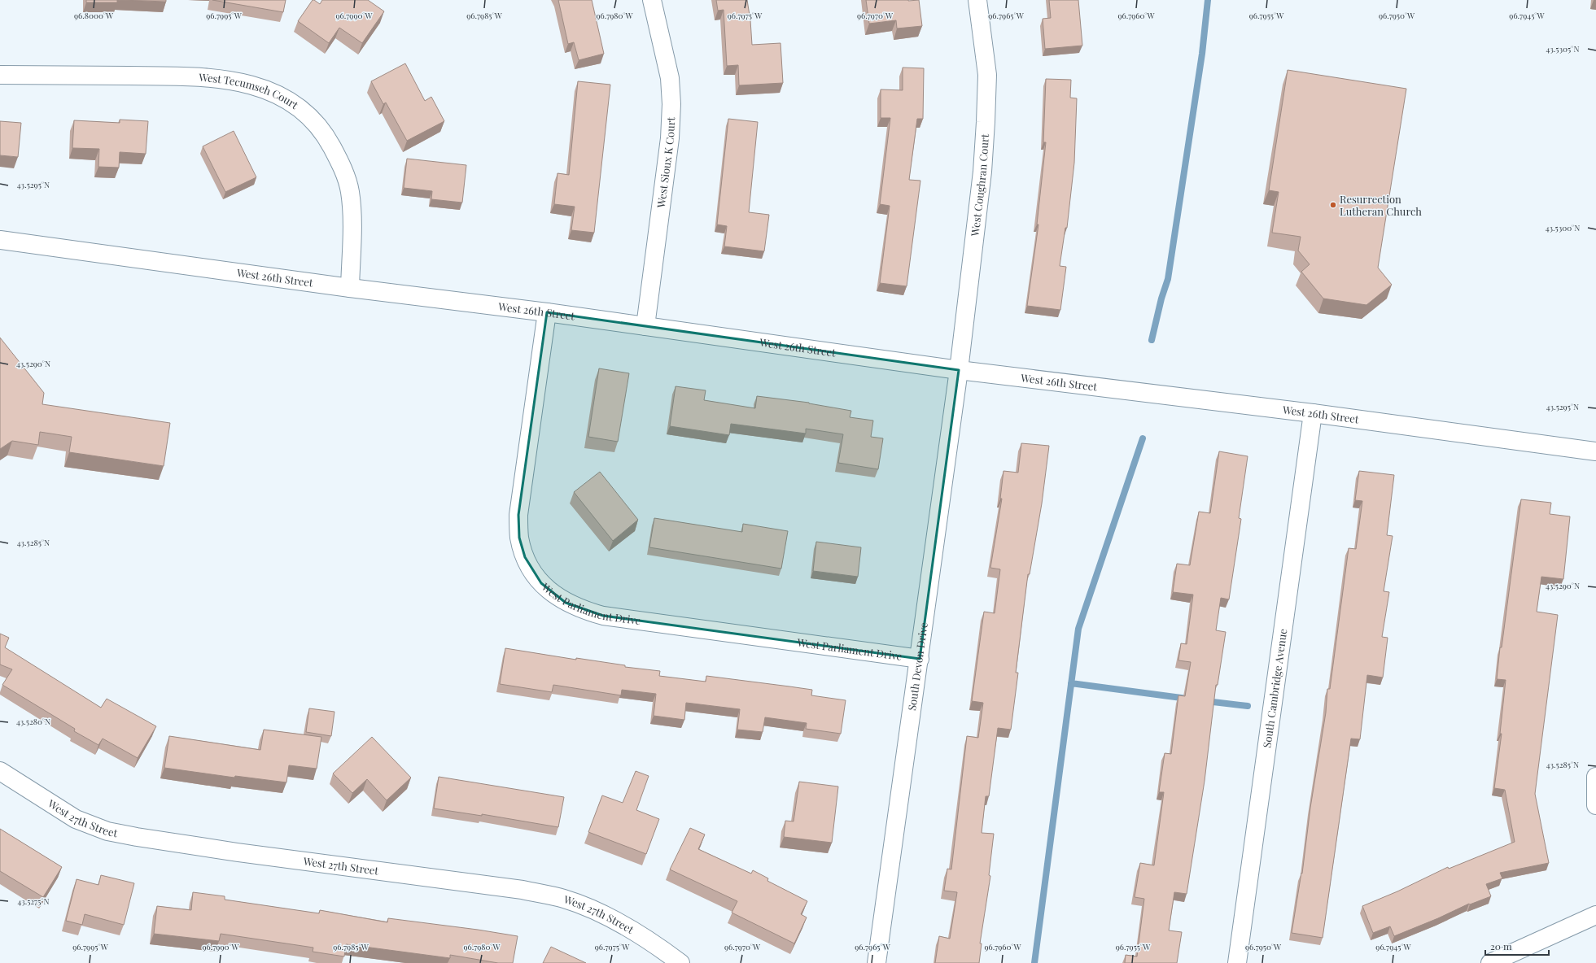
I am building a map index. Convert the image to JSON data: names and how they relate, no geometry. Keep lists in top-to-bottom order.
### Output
{
  "streets": {
    "street": [
      "West Tecumseh Court",
      "West Sioux K Court",
      "West Coughran Court",
      "West 26th Street",
      "West Parliament Drive",
      "South Devon Drive",
      "South Cambridge Avenue",
      "West 27th Street"
    ]
  },
  "crossings": [
    ["West Tecumseh Court", "West 26th Street"],
    ["West Sioux K Court", "West 26th Street"],
    ["West Coughran Court", "West 26th Street"],
    ["West Coughran Court", "South Devon Drive"],
    ["West 26th Street", "West Parliament Drive"],
    ["West 26th Street", "South Devon Drive"],
    ["West 26th Street", "South Cambridge Avenue"],
    ["West Parliament Drive", "South Devon Drive"]
  ],
  "places": ["Resurrection Lutheran Church"],
  "scale_bar": "20 m",
  "coordinates": [
    "96.8000°W",
    "96.7995°W",
    "96.7990°W",
    "96.7985°W",
    "96.7980°W",
    "96.7975°W",
    "96.7970°W",
    "96.7965°W",
    "96.7960°W",
    "96.7955°W",
    "96.7950°W",
    "96.7945°W",
    "43.5305°N",
    "43.5295°N",
    "43.5300°N",
    "43.5290°N",
    "43.5285°N",
    "43.5280°N",
    "43.5275°N"
  ]
}
